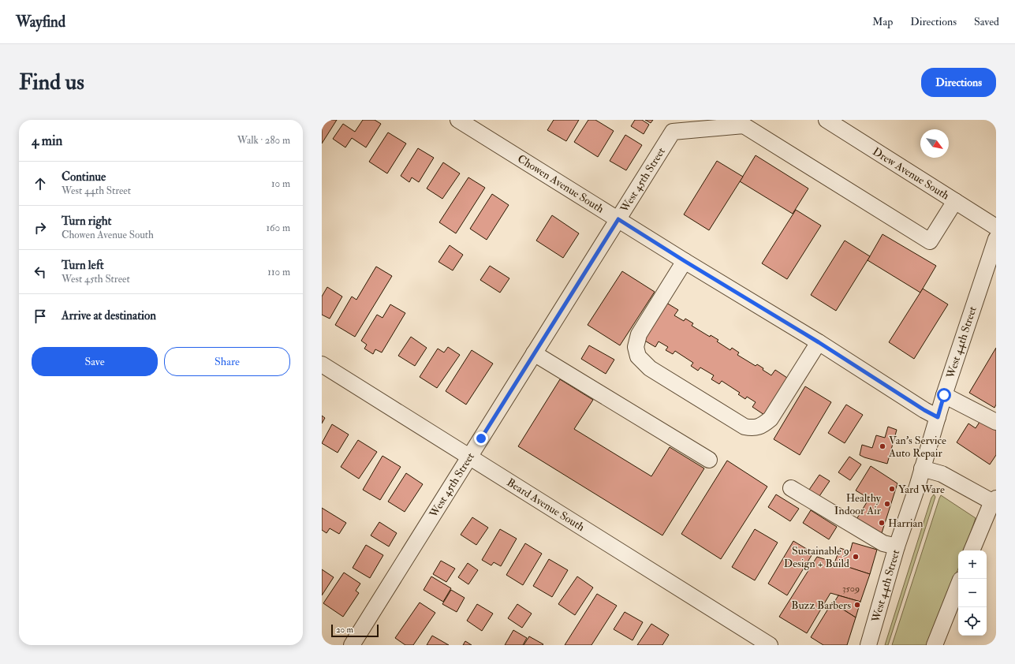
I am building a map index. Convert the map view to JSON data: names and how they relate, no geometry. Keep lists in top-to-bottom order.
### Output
{
  "streets": {
    "street": [
      "Drew Avenue South",
      "West 45th Street",
      "Chowen Avenue South",
      "West 44th Street",
      "Beard Avenue South"
    ]
  },
  "crossings": [
    ["Drew Avenue South", "West 45th Street"],
    ["West 45th Street", "Chowen Avenue South"],
    ["West 45th Street", "Beard Avenue South"],
    ["Chowen Avenue South", "West 44th Street"]
  ],
  "places": [
    "Van's Service Auto Repair",
    "Yard Ware",
    "Healthy Indoor Air",
    "Harrian",
    "Sustainable 9 Design + Build",
    "Buzz Barbers"
  ],
  "house_numbers": ["3509"],
  "scale_bar": "20 m",
  "north": "bottom right",
  "page": {
    "header": "Wayfind",
    "nav": ["Map", "Directions", "Saved"],
    "buttons": [
      "Directions",
      ["Save", "Share"]
    ],
    "title": "Find us",
    "heading": ["4 min", "Walk · 280 m"],
    "list": [
      ["Continue", "West 44th Street", "10 m"],
      ["Turn right", "Chowen Avenue South", "160 m"],
      ["Turn left", "West 45th Street", "110 m"],
      "Arrive at destination"
    ],
    "map_buttons": ["+", "−"],
    "scale": "20 m"
  }
}
